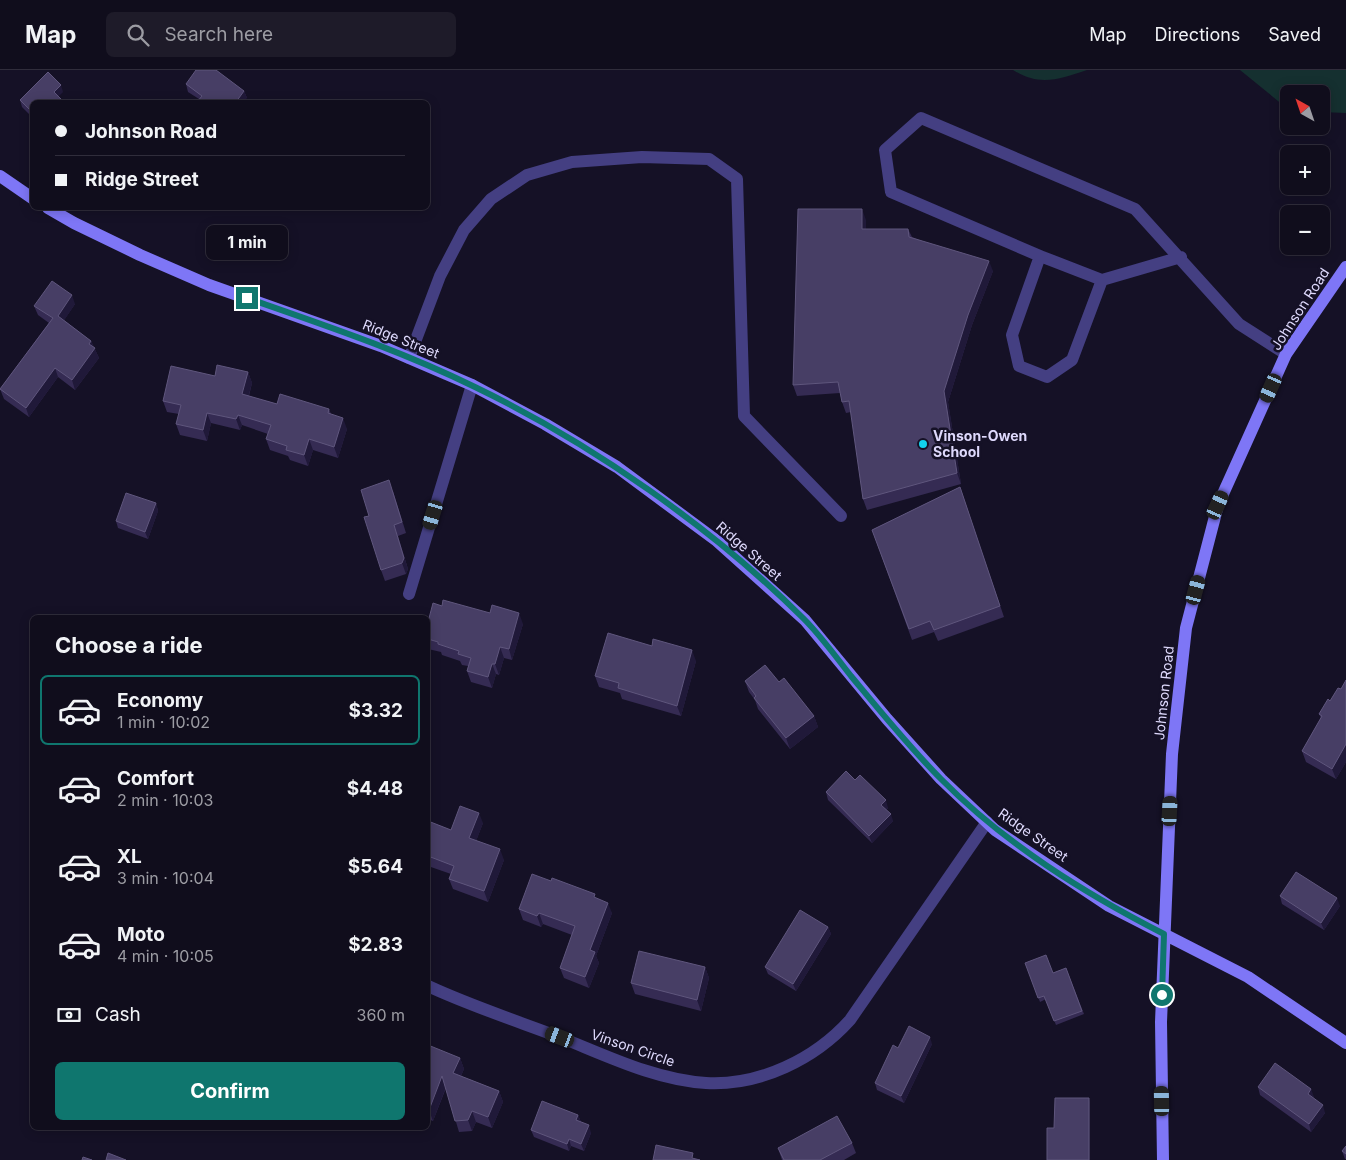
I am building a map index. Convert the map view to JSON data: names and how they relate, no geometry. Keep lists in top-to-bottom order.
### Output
{
  "streets": {
    "street": ["Johnson Road", "Ridge Street", "Vinson Circle"]
  },
  "crossings": [
    ["Johnson Road", "Ridge Street"],
    ["Ridge Street", "Vinson Circle"]
  ],
  "places": ["Vinson-Owen School"],
  "north": "top left",
  "page": {
    "header": "Map",
    "search": "Search here",
    "nav": ["Map", "Directions", "Saved"],
    "map_buttons": ["+", "−"],
    "banner": ["Johnson Road", "Ridge Street"],
    "bubble": "1 min",
    "heading": "Choose a ride",
    "list": [
      {
        "name": "Economy",
        "note": "1 min · 10:02",
        "value": "$3.32"
      },
      {
        "name": "Comfort",
        "note": "2 min · 10:03",
        "value": "$4.48"
      },
      {
        "name": "XL",
        "note": "3 min · 10:04",
        "value": "$5.64"
      },
      {
        "name": "Moto",
        "note": "4 min · 10:05",
        "value": "$2.83"
      }
    ],
    "pay": ["Cash", "360 m"],
    "buttons": "Confirm"
  }
}
